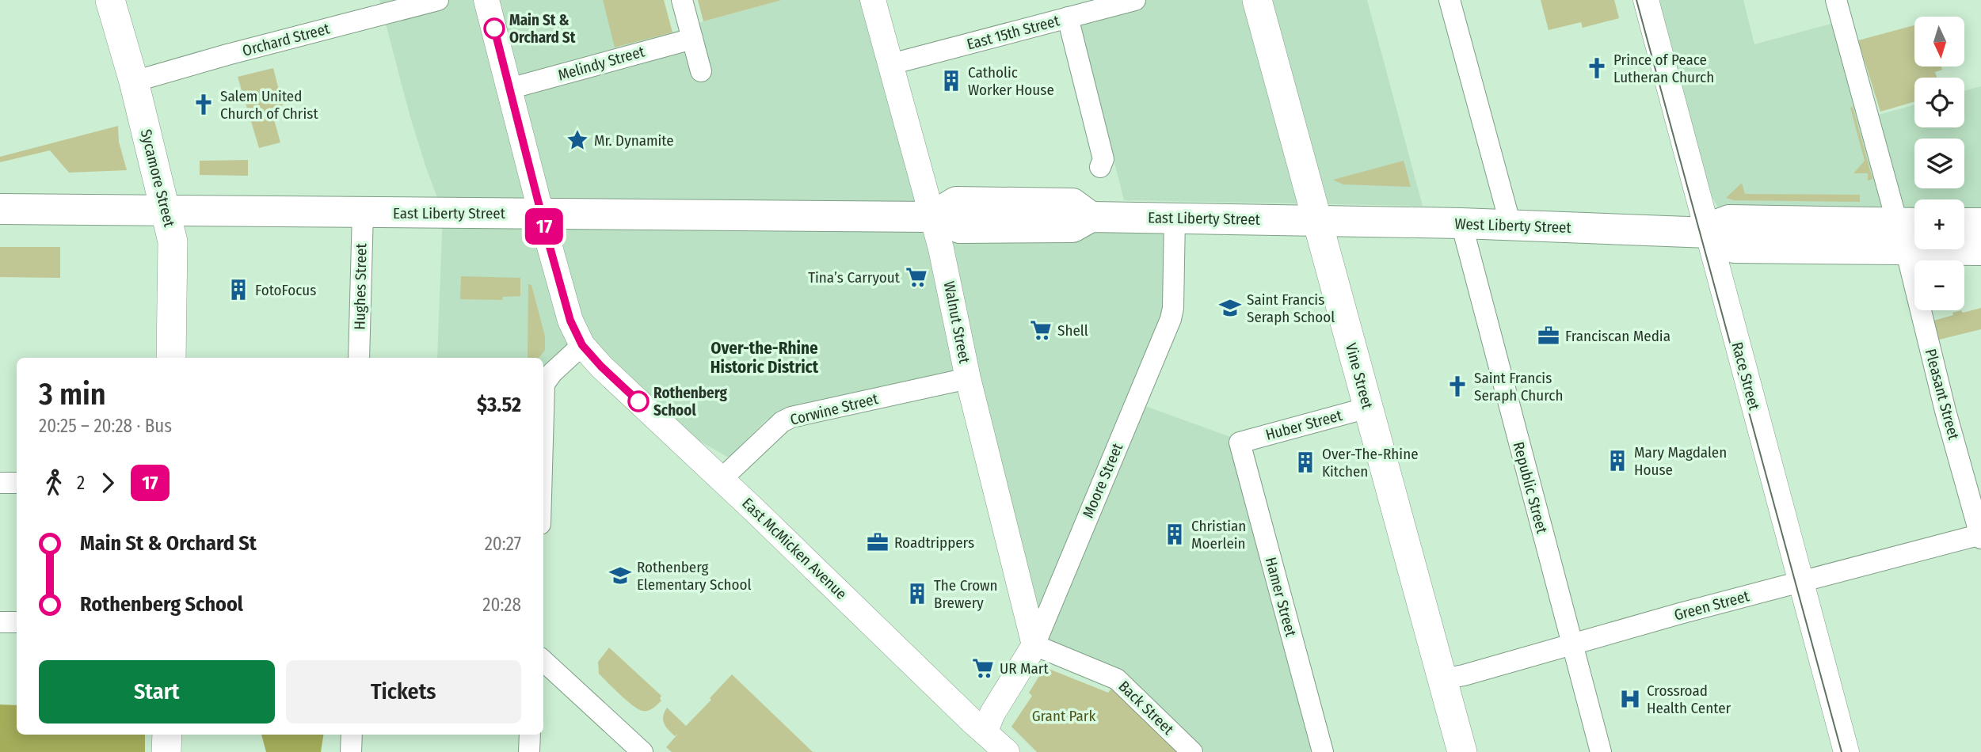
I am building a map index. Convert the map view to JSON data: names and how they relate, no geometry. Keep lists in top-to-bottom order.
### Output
{
  "streets": {
    "main road": [
      "Sycamore Street",
      "East Liberty Street",
      "West Liberty Street",
      "Vine Street"
    ],
    "street": [
      "East 15th Street",
      "Orchard Street",
      "Melindy Street",
      "Hughes Street",
      "Walnut Street",
      "Race Street",
      "Pleasant Street",
      "Corwine Street",
      "Huber Street",
      "Moore Street",
      "Republic Street",
      "East McMicken Avenue",
      "Hamer Street",
      "Green Street",
      "Back Street"
    ]
  },
  "crossings": [
    ["East 15th Street", "Walnut Street"],
    ["Orchard Street", "Sycamore Street"],
    ["Melindy Street", "East McMicken Avenue"],
    ["Sycamore Street", "East Liberty Street"],
    ["East Liberty Street", "West Liberty Street"],
    ["East Liberty Street", "Hughes Street"],
    ["East Liberty Street", "Walnut Street"],
    ["East Liberty Street", "Vine Street"],
    ["East Liberty Street", "Moore Street"],
    ["East Liberty Street", "East McMicken Avenue"],
    ["West Liberty Street", "Vine Street"],
    ["West Liberty Street", "Race Street"],
    ["West Liberty Street", "Pleasant Street"],
    ["West Liberty Street", "Republic Street"],
    ["Walnut Street", "Corwine Street"],
    ["Walnut Street", "Moore Street"],
    ["Walnut Street", "Back Street"],
    ["Vine Street", "Huber Street"],
    ["Vine Street", "Green Street"],
    ["Race Street", "Green Street"],
    ["Pleasant Street", "Green Street"],
    ["Corwine Street", "East McMicken Avenue"],
    ["Huber Street", "Hamer Street"],
    ["Moore Street", "East McMicken Avenue"],
    ["Moore Street", "Back Street"],
    ["Republic Street", "Green Street"]
  ],
  "districts": ["Over-the-Rhine Historic District"],
  "parks": ["Grant Park"],
  "places": {
    "other": ["Main St & Orchard St", "Rothenberg School"],
    "church": ["Prince of Peace Lutheran Church", "Salem United Church of Christ", "Saint Francis Seraph Church"],
    "building": [
      "Catholic Worker House",
      "FotoFocus",
      "Mary Magdalen House",
      "Over-The-Rhine Kitchen",
      "Christian Moerlein",
      "The Crown Brewery"
    ],
    "place": ["Mr. Dynamite"],
    "supermarket": ["Tina’s Carryout", "Shell", "UR Mart"],
    "school or university": ["Saint Francis Seraph School", "Rothenberg Elementary School"],
    "office": ["Franciscan Media", "Roadtrippers"],
    "hospital": ["Crossroad Health Center"]
  },
  "lines": ["bus line 17"],
  "north": "bottom",
  "page": {
    "on_map": "17",
    "map_buttons": ["+", "−"],
    "heading": ["3 min", "20:25 – 20:28 · Bus", "$3.52"],
    "legs": ["2", "17"],
    "list": [
      {
        "name": "Main St & Orchard St",
        "value": "20:27"
      },
      {
        "name": "Rothenberg School",
        "value": "20:28"
      }
    ],
    "buttons": ["Start", "Tickets"]
  }
}
